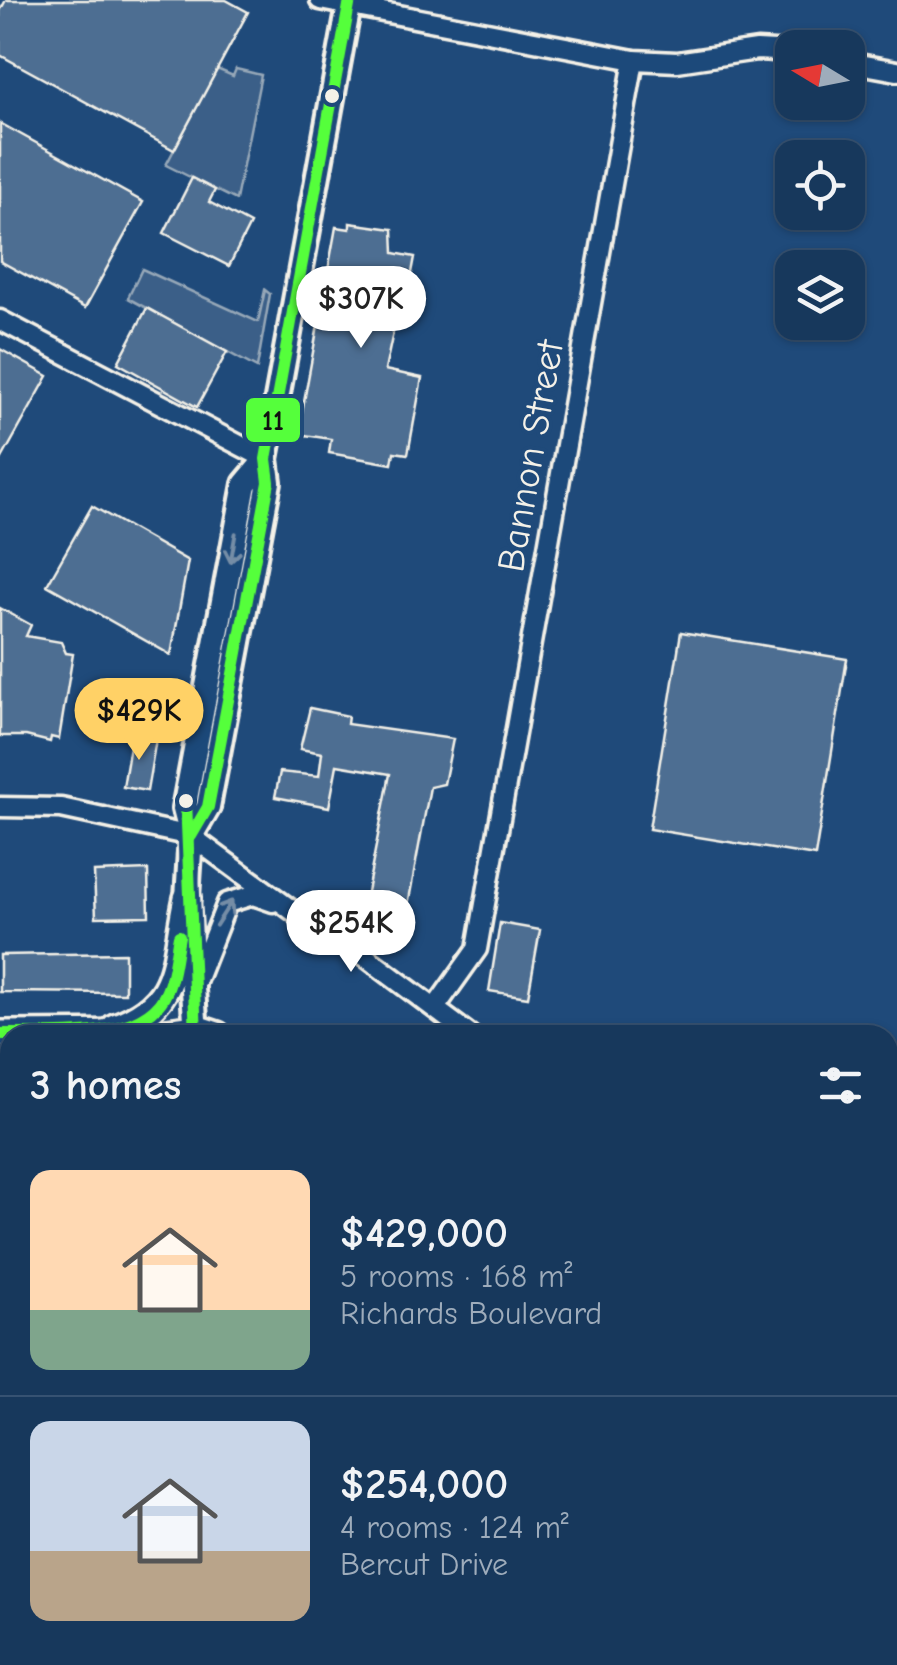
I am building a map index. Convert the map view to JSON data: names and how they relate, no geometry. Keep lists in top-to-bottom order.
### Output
{
  "streets": {
    "street": ["Bannon Street"]
  },
  "lines": ["transit line 11"],
  "north": "left",
  "page": {
    "price": ["$307K", "$429K", "$254K"],
    "heading": "3 homes",
    "list": [
      {
        "name": "$429,000",
        "note": "5 rooms · 168 m² · Richards Boulevard"
      },
      {
        "name": "$254,000",
        "note": "4 rooms · 124 m² · Bercut Drive"
      }
    ]
  }
}
